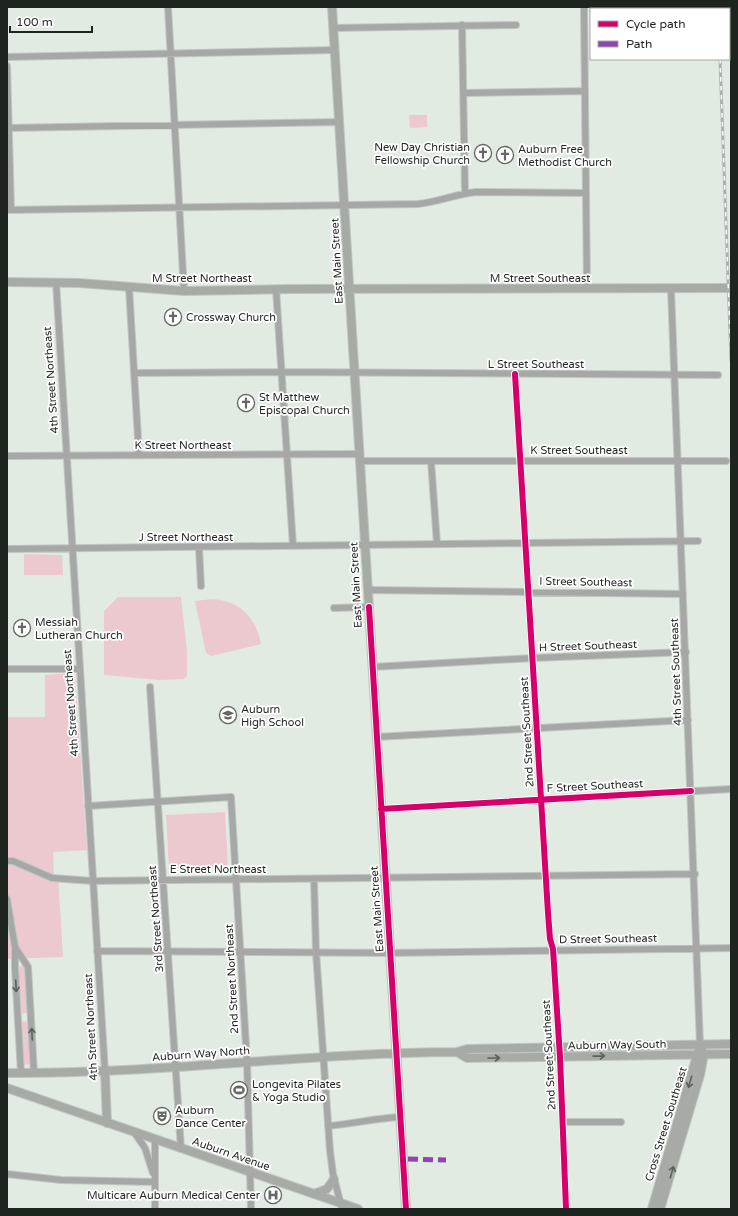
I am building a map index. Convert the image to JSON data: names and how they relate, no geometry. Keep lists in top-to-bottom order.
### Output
{
  "streets": {
    "main road": [
      "East Main Street",
      "M Street Northeast",
      "M Street Southeast",
      "4th Street Northeast",
      "Auburn Way South",
      "Auburn Way North",
      "Cross Street Southeast",
      "Auburn Avenue"
    ],
    "street": [
      "L Street Southeast",
      "K Street Northeast",
      "K Street Southeast",
      "J Street Northeast",
      "I Street Southeast",
      "H Street Southeast",
      "4th Street Southeast",
      "2nd Street Southeast",
      "F Street Southeast",
      "E Street Northeast",
      "3rd Street Northeast",
      "D Street Southeast",
      "2nd Street Northeast"
    ]
  },
  "crossings": [
    ["East Main Street", "M Street Northeast"],
    ["East Main Street", "M Street Southeast"],
    ["East Main Street", "L Street Southeast"],
    ["East Main Street", "K Street Northeast"],
    ["East Main Street", "K Street Southeast"],
    ["East Main Street", "J Street Northeast"],
    ["East Main Street", "I Street Southeast"],
    ["East Main Street", "H Street Southeast"],
    ["East Main Street", "F Street Southeast"],
    ["East Main Street", "E Street Northeast"],
    ["East Main Street", "D Street Southeast"],
    ["East Main Street", "Auburn Way South"],
    ["East Main Street", "Auburn Way North"],
    ["M Street Northeast", "M Street Southeast"],
    ["M Street Northeast", "4th Street Northeast"],
    ["M Street Southeast", "4th Street Southeast"],
    ["L Street Southeast", "4th Street Southeast"],
    ["L Street Southeast", "2nd Street Southeast"],
    ["4th Street Northeast", "K Street Northeast"],
    ["4th Street Northeast", "J Street Northeast"],
    ["4th Street Northeast", "E Street Northeast"],
    ["4th Street Northeast", "D Street Southeast"],
    ["4th Street Northeast", "Auburn Way North"],
    ["4th Street Northeast", "Auburn Avenue"],
    ["K Street Northeast", "K Street Southeast"],
    ["K Street Southeast", "4th Street Southeast"],
    ["K Street Southeast", "2nd Street Southeast"],
    ["J Street Northeast", "4th Street Southeast"],
    ["J Street Northeast", "2nd Street Southeast"],
    ["I Street Southeast", "4th Street Southeast"],
    ["I Street Southeast", "2nd Street Southeast"],
    ["H Street Southeast", "4th Street Southeast"],
    ["H Street Southeast", "2nd Street Southeast"],
    ["4th Street Southeast", "F Street Southeast"],
    ["4th Street Southeast", "E Street Northeast"],
    ["4th Street Southeast", "D Street Southeast"],
    ["4th Street Southeast", "Auburn Way South"],
    ["4th Street Southeast", "Cross Street Southeast"],
    ["2nd Street Southeast", "F Street Southeast"],
    ["2nd Street Southeast", "E Street Northeast"],
    ["2nd Street Southeast", "D Street Southeast"],
    ["2nd Street Southeast", "Auburn Way South"],
    ["E Street Northeast", "3rd Street Northeast"],
    ["E Street Northeast", "2nd Street Northeast"],
    ["3rd Street Northeast", "D Street Southeast"],
    ["3rd Street Northeast", "2nd Street Northeast"],
    ["3rd Street Northeast", "Auburn Way North"],
    ["3rd Street Northeast", "Auburn Avenue"],
    ["D Street Southeast", "2nd Street Northeast"],
    ["2nd Street Northeast", "Auburn Way North"],
    ["2nd Street Northeast", "Auburn Avenue"],
    ["Auburn Way South", "Auburn Way North"],
    ["Auburn Way South", "Cross Street Southeast"]
  ],
  "places": {
    "church": [
      "New Day Christian Fellowship Church",
      "Auburn Free Methodist Church",
      "Crossway Church",
      "St Matthew Episcopal Church",
      "Messiah Lutheran Church"
    ],
    "school or university": ["Auburn High School"],
    "sports": ["Longevita Pilates & Yoga Studio"],
    "theatre": ["Auburn Dance Center"],
    "hospital": ["Multicare Auburn Medical Center"]
  },
  "legend": ["Cycle path", "Path"],
  "scale_bar": "100 m"
}
